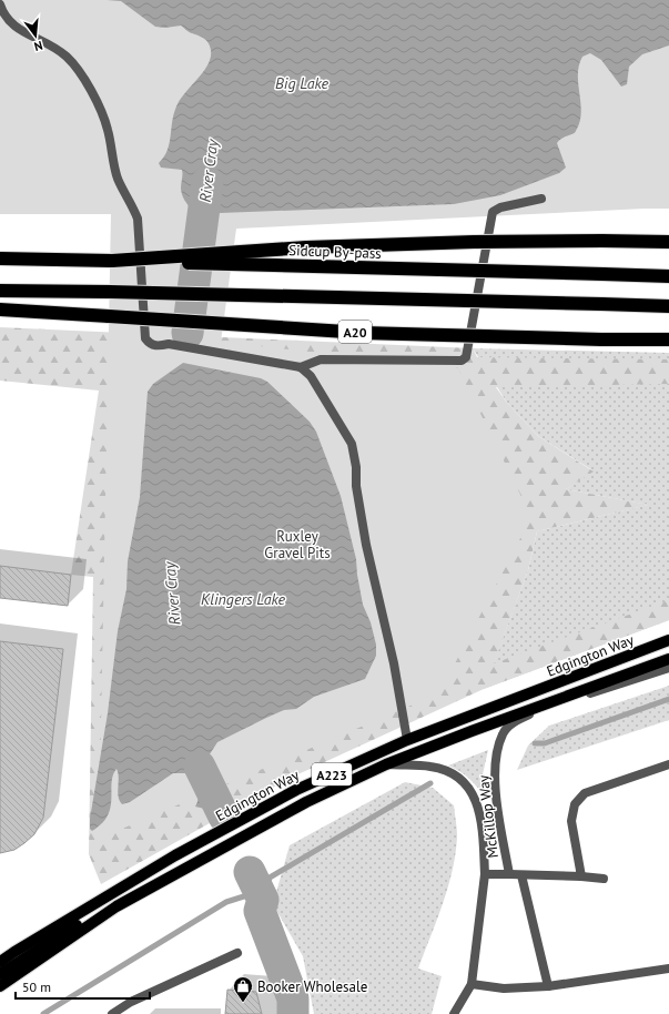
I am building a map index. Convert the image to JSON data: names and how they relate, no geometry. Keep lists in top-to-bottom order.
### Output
{
  "streets": {
    "highway": ["Sidcup By-pass", "A20"],
    "main road": ["Edgington Way", "A223"],
    "street": ["McKillop Way"]
  },
  "crossings": [
    ["Edgington Way", "McKillop Way"]
  ],
  "water": ["Big Lake", "River Cray", "Klingers Lake"],
  "parks": ["Ruxley Gravel Pits"],
  "places": {
    "shop": ["Booker Wholesale"]
  },
  "scale_bar": "50 m",
  "north": "bottom"
}
